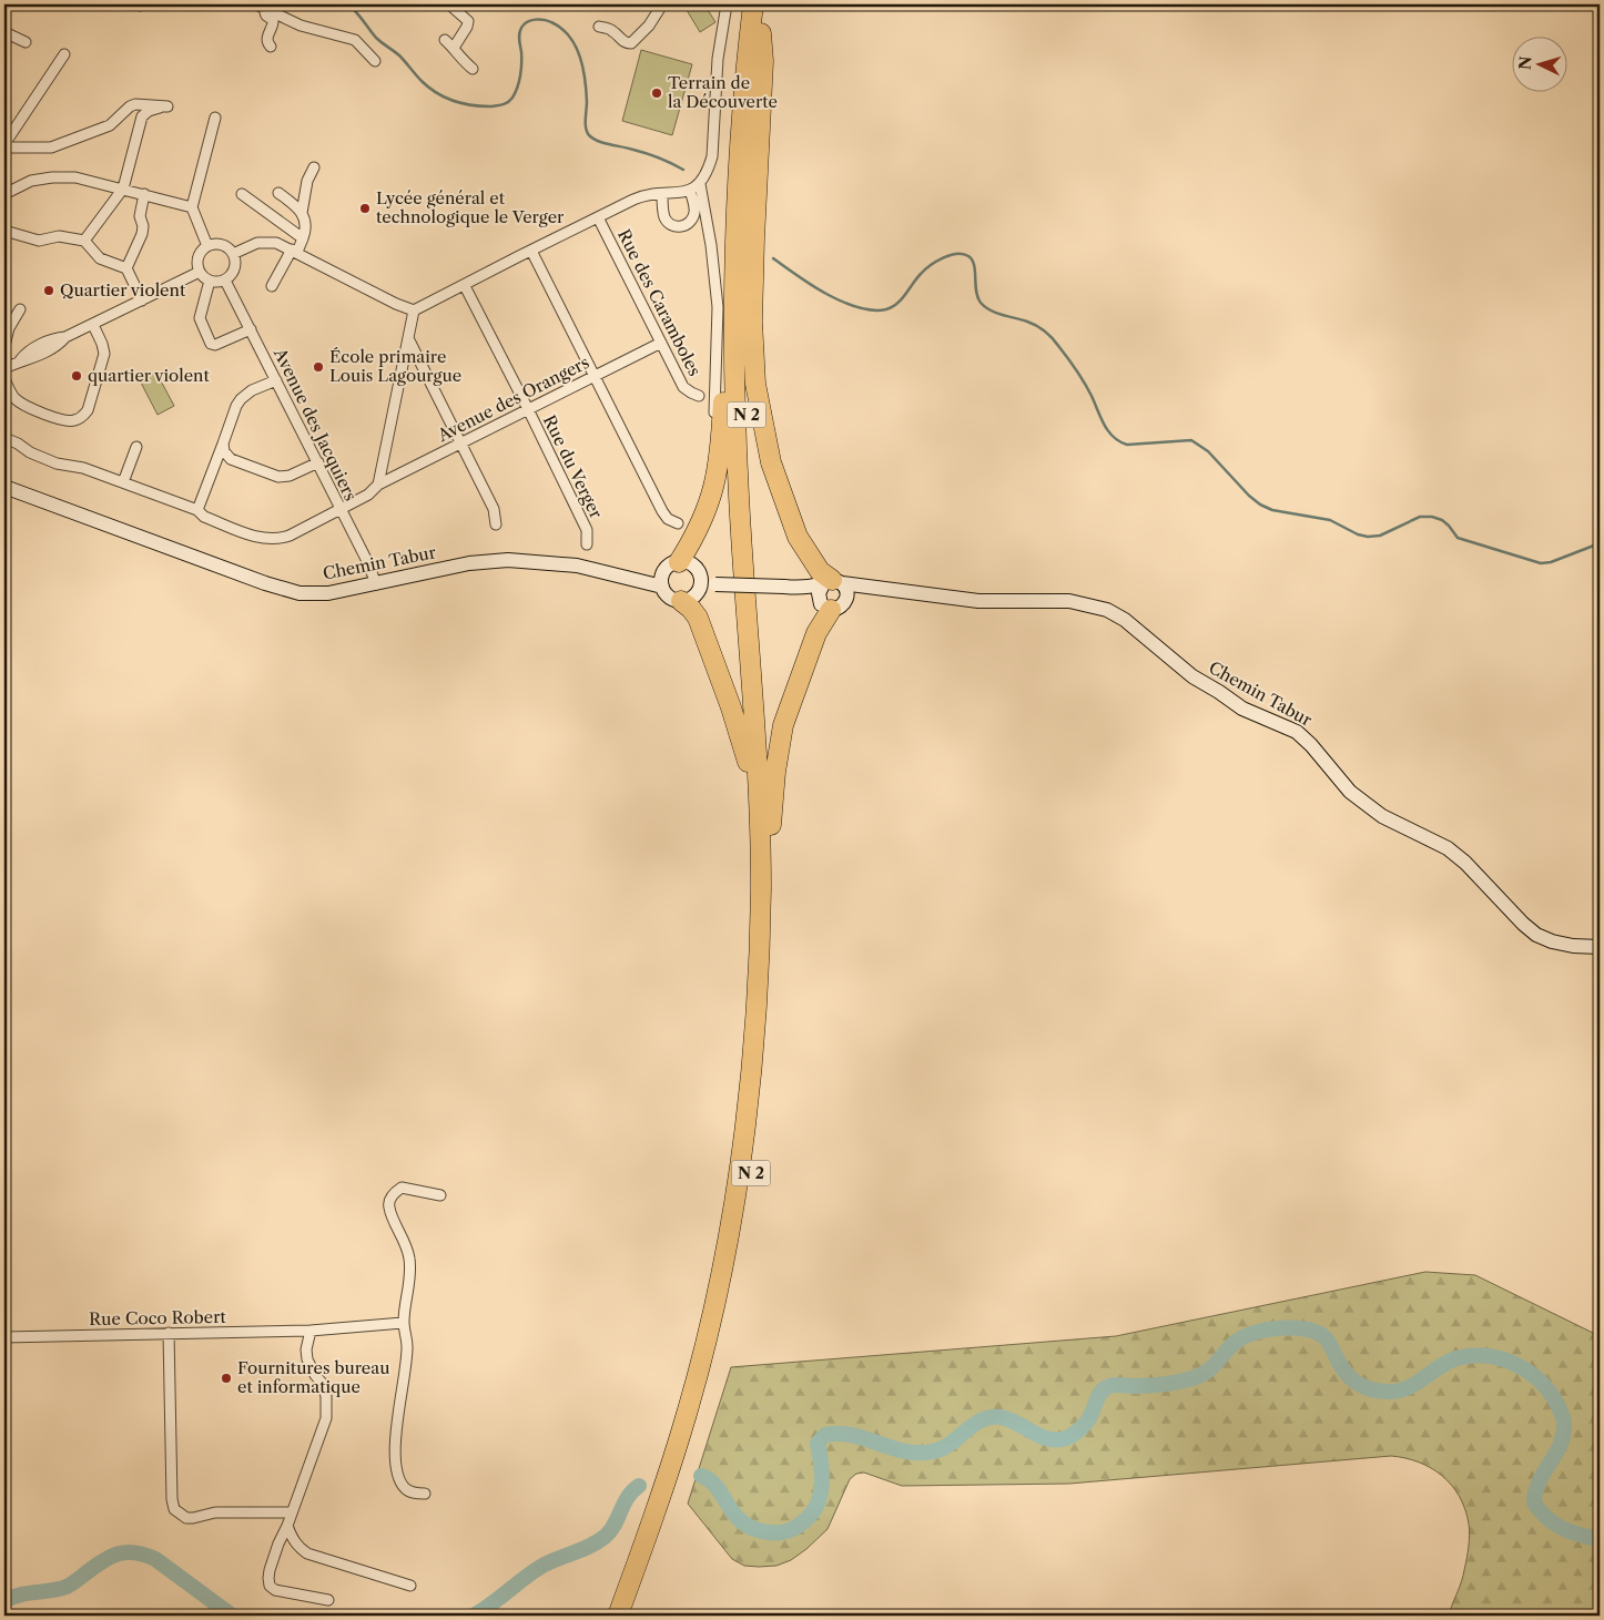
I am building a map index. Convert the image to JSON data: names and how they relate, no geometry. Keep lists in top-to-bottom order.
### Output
{
  "streets": {
    "highway": ["N 2"],
    "main road": ["Chemin Tabur"],
    "street": [
      "Rue des Caramboles",
      "Avenue des Orangers",
      "Avenue des Jacquiers",
      "Rue du Verger",
      "Rue Coco Robert"
    ]
  },
  "crossings": [
    ["Rue des Caramboles", "Avenue des Orangers"],
    ["Avenue des Orangers", "Avenue des Jacquiers"],
    ["Avenue des Orangers", "Rue du Verger"],
    ["Avenue des Jacquiers", "Chemin Tabur"]
  ],
  "places": [
    "Terrain de la Découverte",
    "Lycée général et technologique le Verger",
    "Quartier violent",
    "École primaire Louis Lagourgue",
    "quartier violent",
    "Fournitures bureau et informatique"
  ],
  "north": "left"
}
